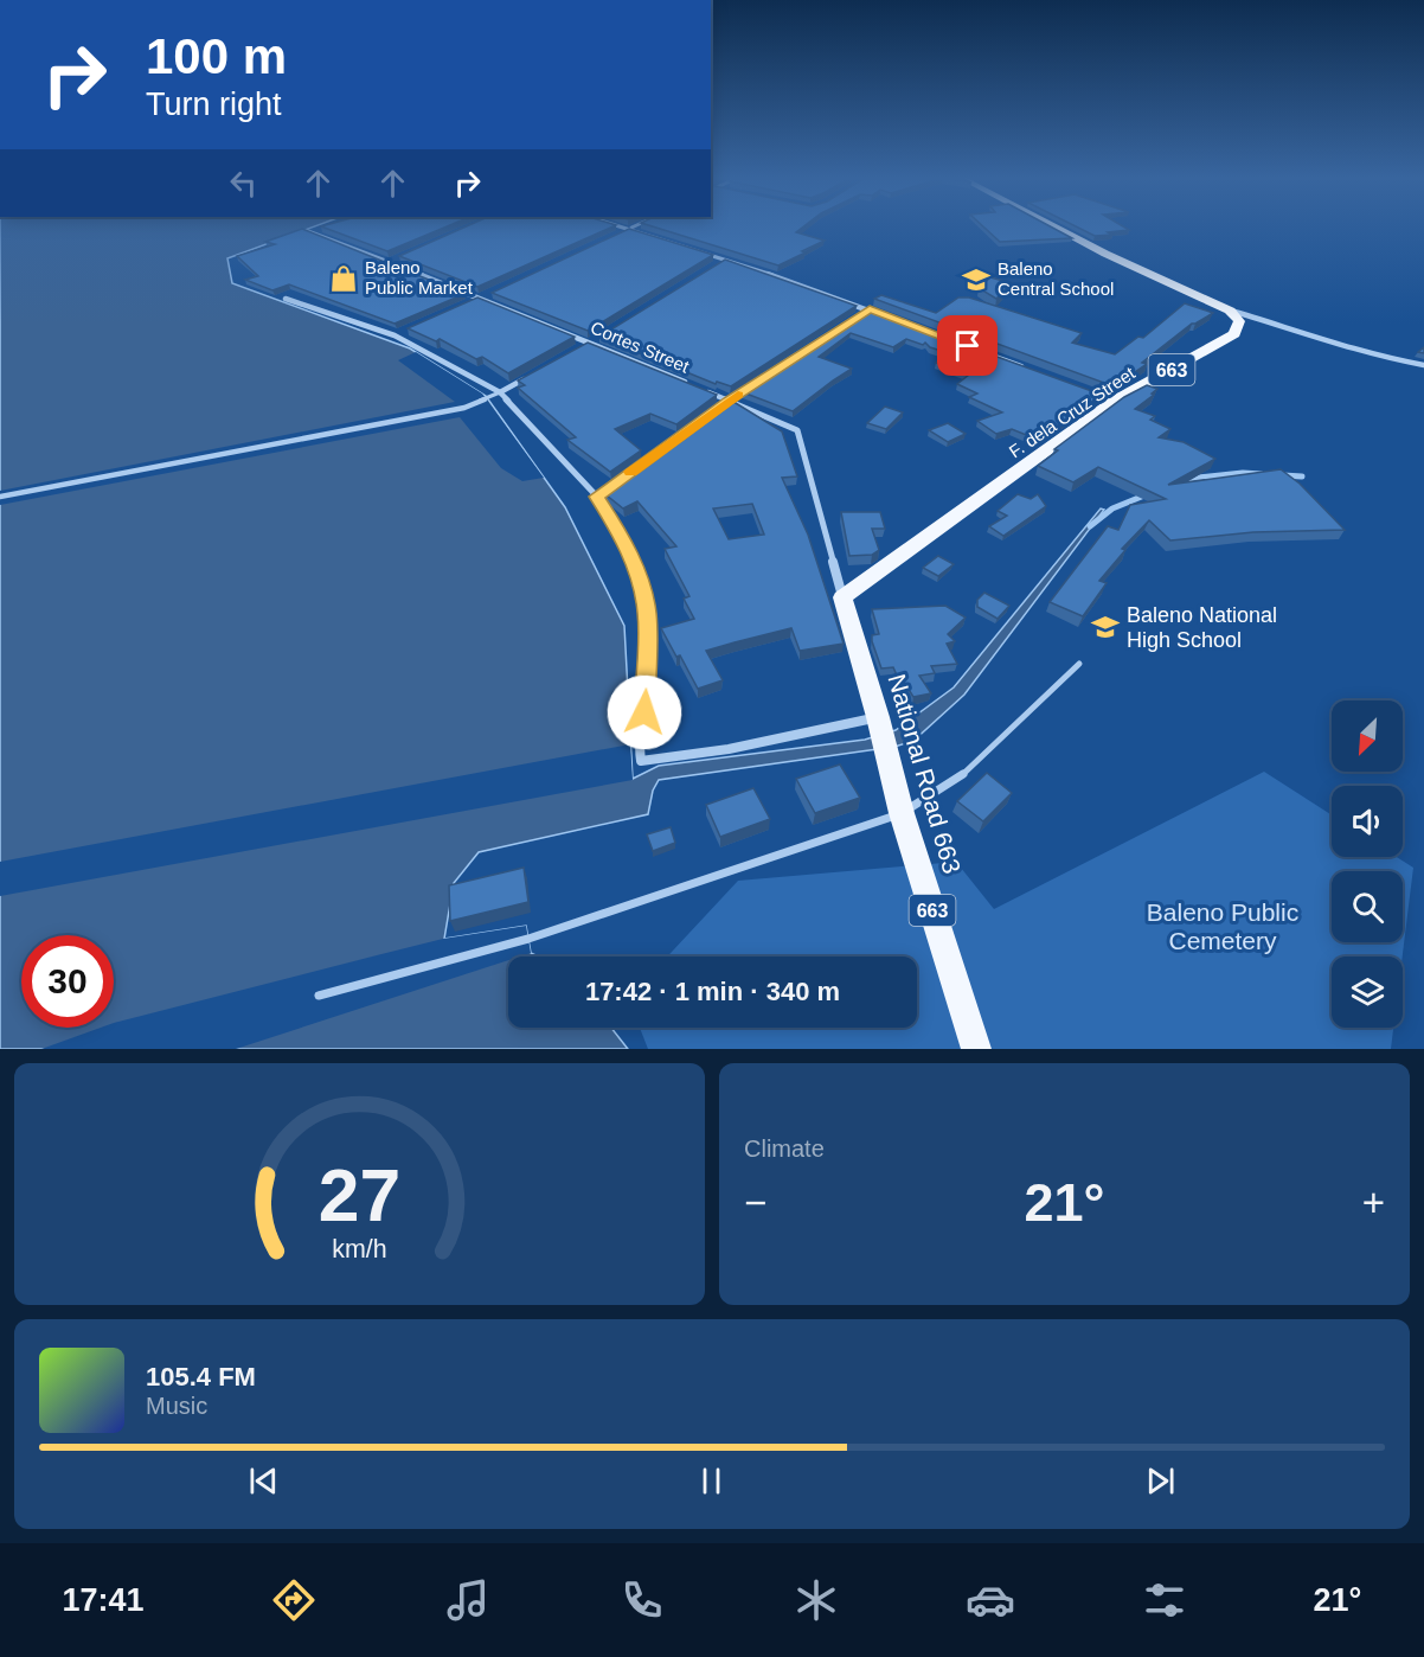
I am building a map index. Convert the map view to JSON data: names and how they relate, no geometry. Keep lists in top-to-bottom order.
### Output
{
  "streets": {
    "main road": ["663", "F. dela Cruz Street", "National Road 663"],
    "street": ["Cortes Street"]
  },
  "crossings": [
    ["Cortes Street", "F. dela Cruz Street"],
    ["Cortes Street", "National Road 663"],
    ["F. dela Cruz Street", "National Road 663"]
  ],
  "parks": ["Baleno Public Cemetery"],
  "places": {
    "shop": ["Baleno Public Market"],
    "school or university": ["Baleno Central School", "Baleno National High School"]
  },
  "north": "bottom left",
  "page": {
    "turn": ["100 m", "Turn right"],
    "limit": "30",
    "trip": "17:42 · 1 min · 340 m",
    "tile": "Climate",
    "heat": ["−", "21°", "+"],
    "song": ["105.4 FM", "Music"],
    "tabs": ["17:41", "21°"],
    "gauge": ["27", "km/h"]
  }
}
